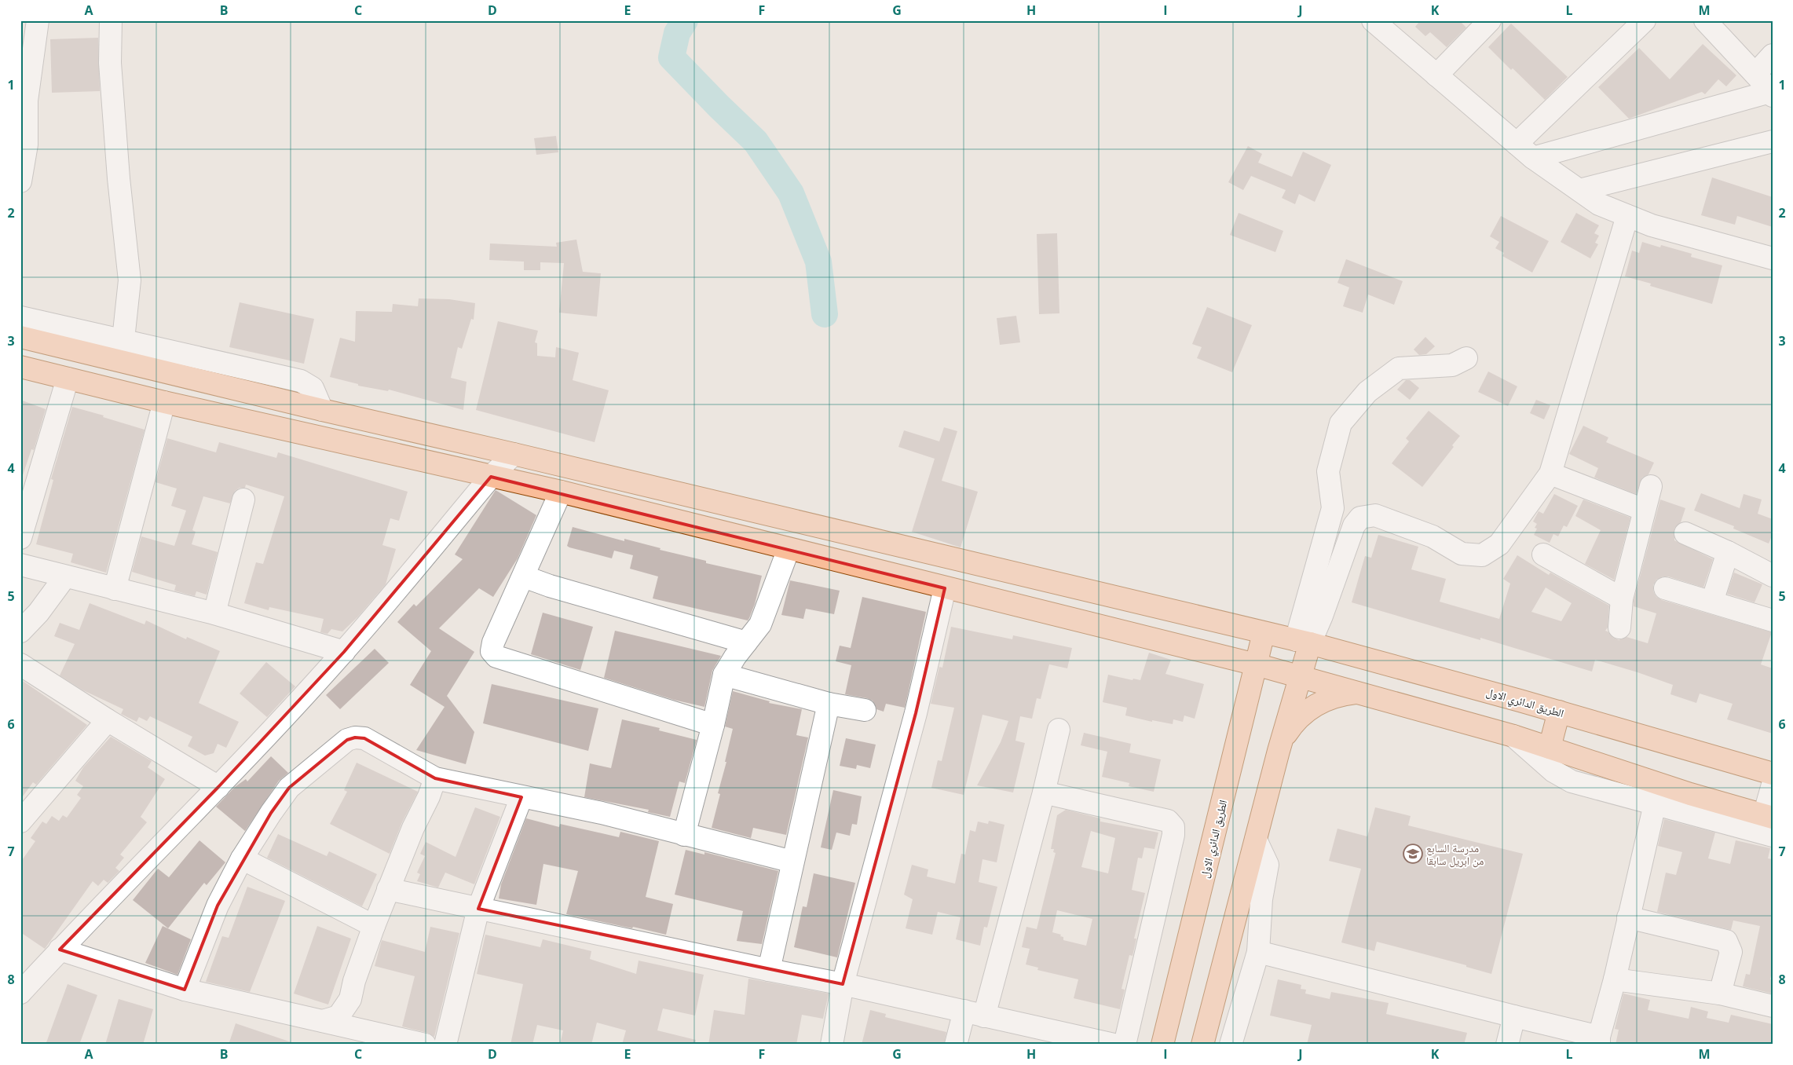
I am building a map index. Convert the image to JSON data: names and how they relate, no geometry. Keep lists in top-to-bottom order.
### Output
{
  "streets": {
    "main road": ["الطريق الدائري الاول"]
  },
  "places": {
    "school or university": ["مدرسة السابع من ابريل سابقا"]
  },
  "grid": {
    "columns": [
      "A",
      "B",
      "C",
      "D",
      "E",
      "F",
      "G",
      "H",
      "I",
      "J",
      "K",
      "L",
      "M"
    ],
    "rows": [
      "1",
      "2",
      "3",
      "4",
      "5",
      "6",
      "7",
      "8"
    ]
  }
}
